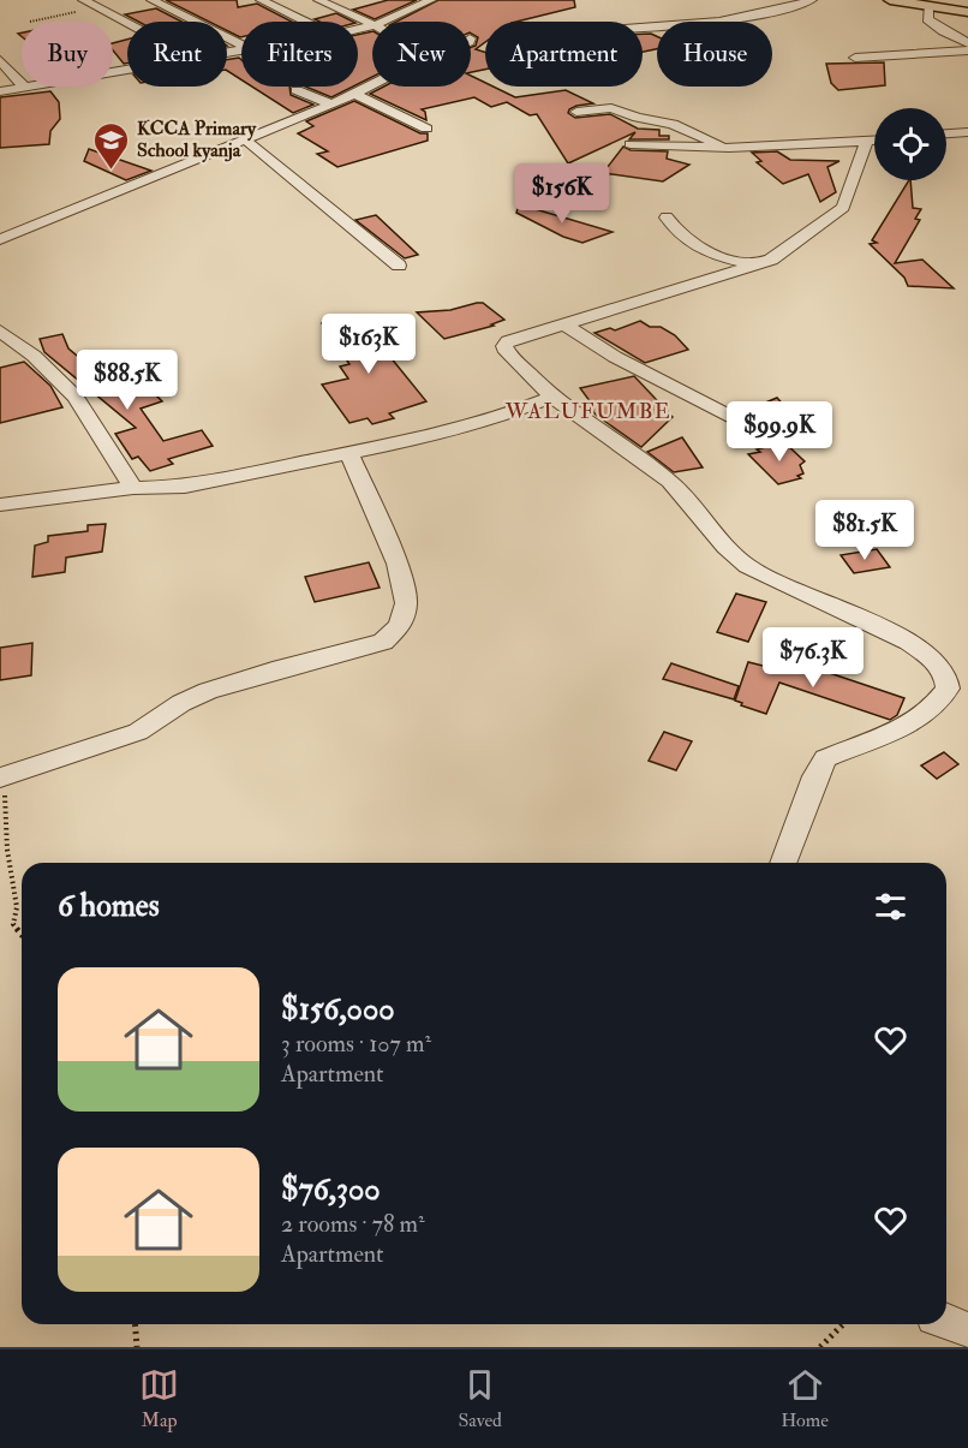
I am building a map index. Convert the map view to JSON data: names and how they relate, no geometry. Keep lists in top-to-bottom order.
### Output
{
  "districts": ["WALUFUMBE"],
  "places": {
    "school or university": ["KCCA Primary School kyanja"]
  },
  "page": {
    "chip": [
      "Buy",
      "Rent",
      "Filters",
      "New",
      "Apartment",
      "House"
    ],
    "price": [
      "$156K",
      "$163K",
      "$88.5K",
      "$99.9K",
      "$81.5K",
      "$76.3K"
    ],
    "heading": "6 homes",
    "list": [
      {
        "name": "$156,000",
        "note": "3 rooms · 107 m² · Apartment"
      },
      {
        "name": "$76,300",
        "note": "2 rooms · 78 m² · Apartment"
      }
    ],
    "tabs": ["Map", "Saved", "Home"]
  }
}
